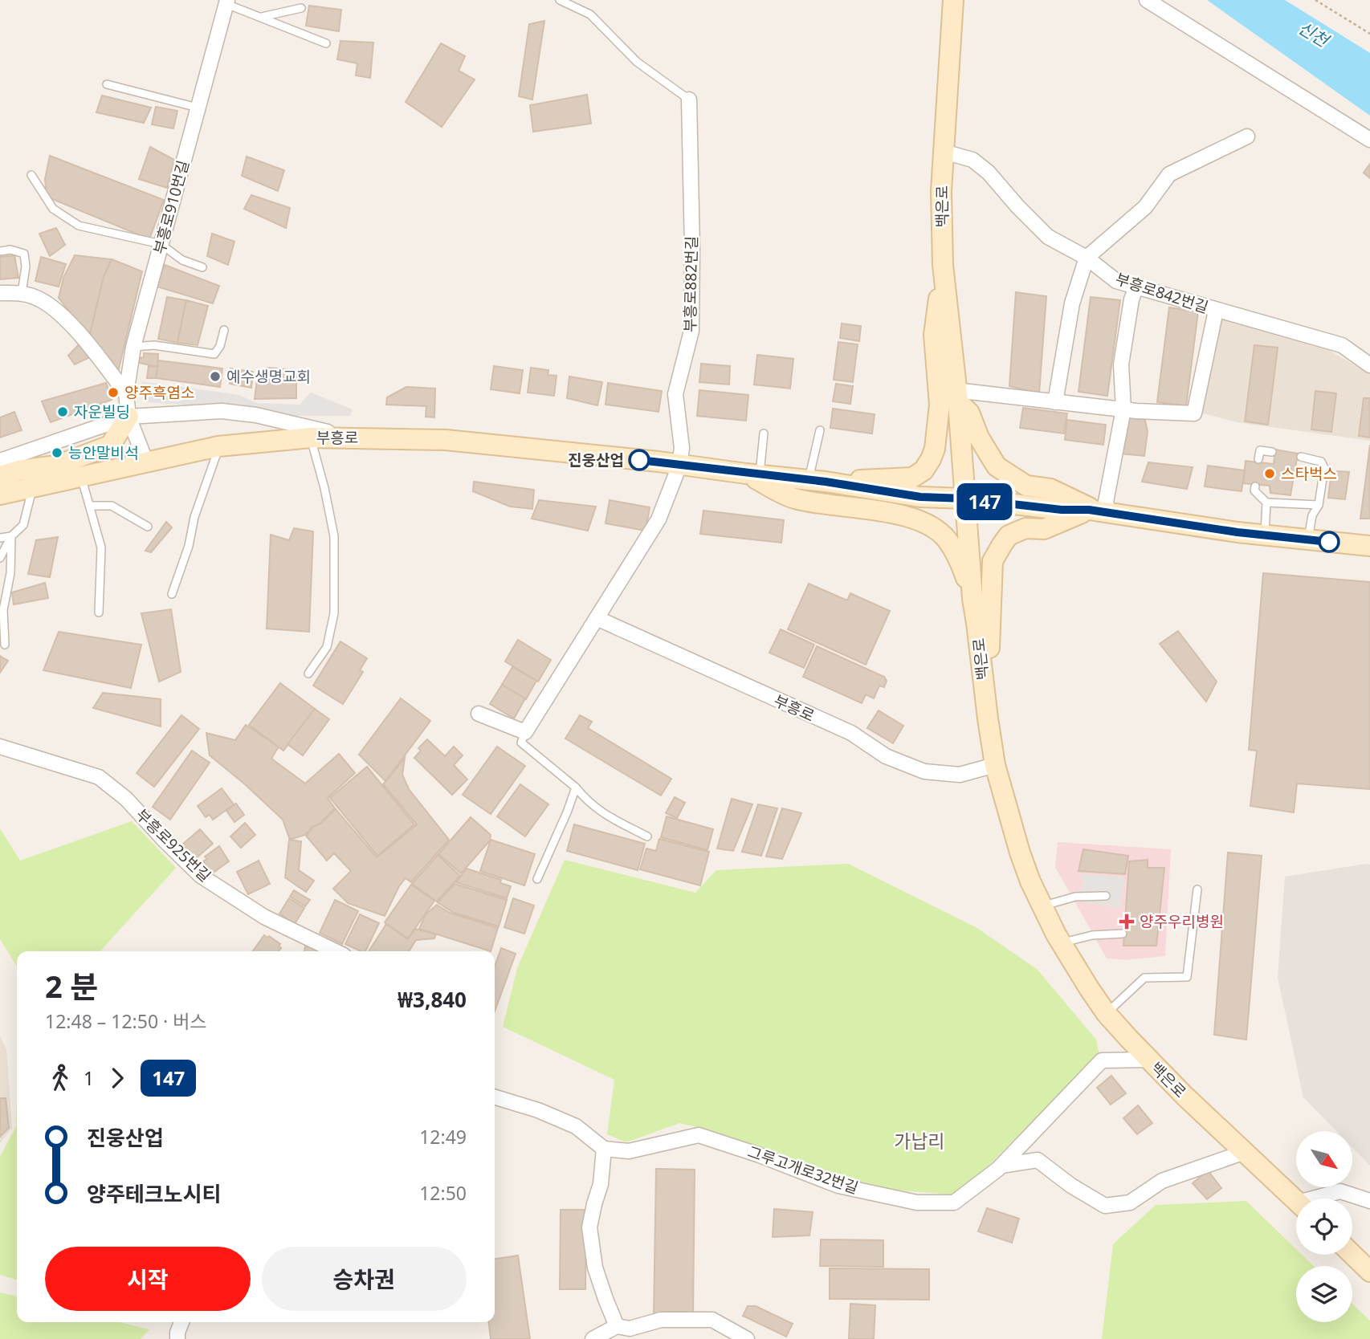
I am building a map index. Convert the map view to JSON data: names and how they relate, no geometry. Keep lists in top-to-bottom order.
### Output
{
  "streets": {
    "main road": ["백은로", "부흥로"],
    "street": [
      "부흥로910번길",
      "부흥로882번길",
      "부흥로842번길",
      "부흥로925번길",
      "그루고개로32번길"
    ]
  },
  "crossings": [
    ["백은로", "부흥로842번길"],
    ["백은로", "부흥로"],
    ["백은로", "그루고개로32번길"],
    ["부흥로910번길", "부흥로"],
    ["부흥로882번길", "부흥로"]
  ],
  "districts": ["가납리"],
  "water": ["신천"],
  "places": {
    "other": [
      "예수생명교회",
      "양주흑염소",
      "자운빌딩",
      "능안말비석",
      "진웅산업",
      "스타벅스"
    ],
    "health": ["양주우리병원"]
  },
  "lines": ["bus line 147"],
  "north": "bottom right",
  "page": {
    "on_map": "147",
    "heading": ["2 분", "12:48 – 12:50 · 버스", "₩3,840"],
    "legs": ["1", "147"],
    "list": [
      {
        "name": "진웅산업",
        "value": "12:49"
      },
      {
        "name": "양주테크노시티",
        "value": "12:50"
      }
    ],
    "buttons": ["시작", "승차권"]
  }
}
